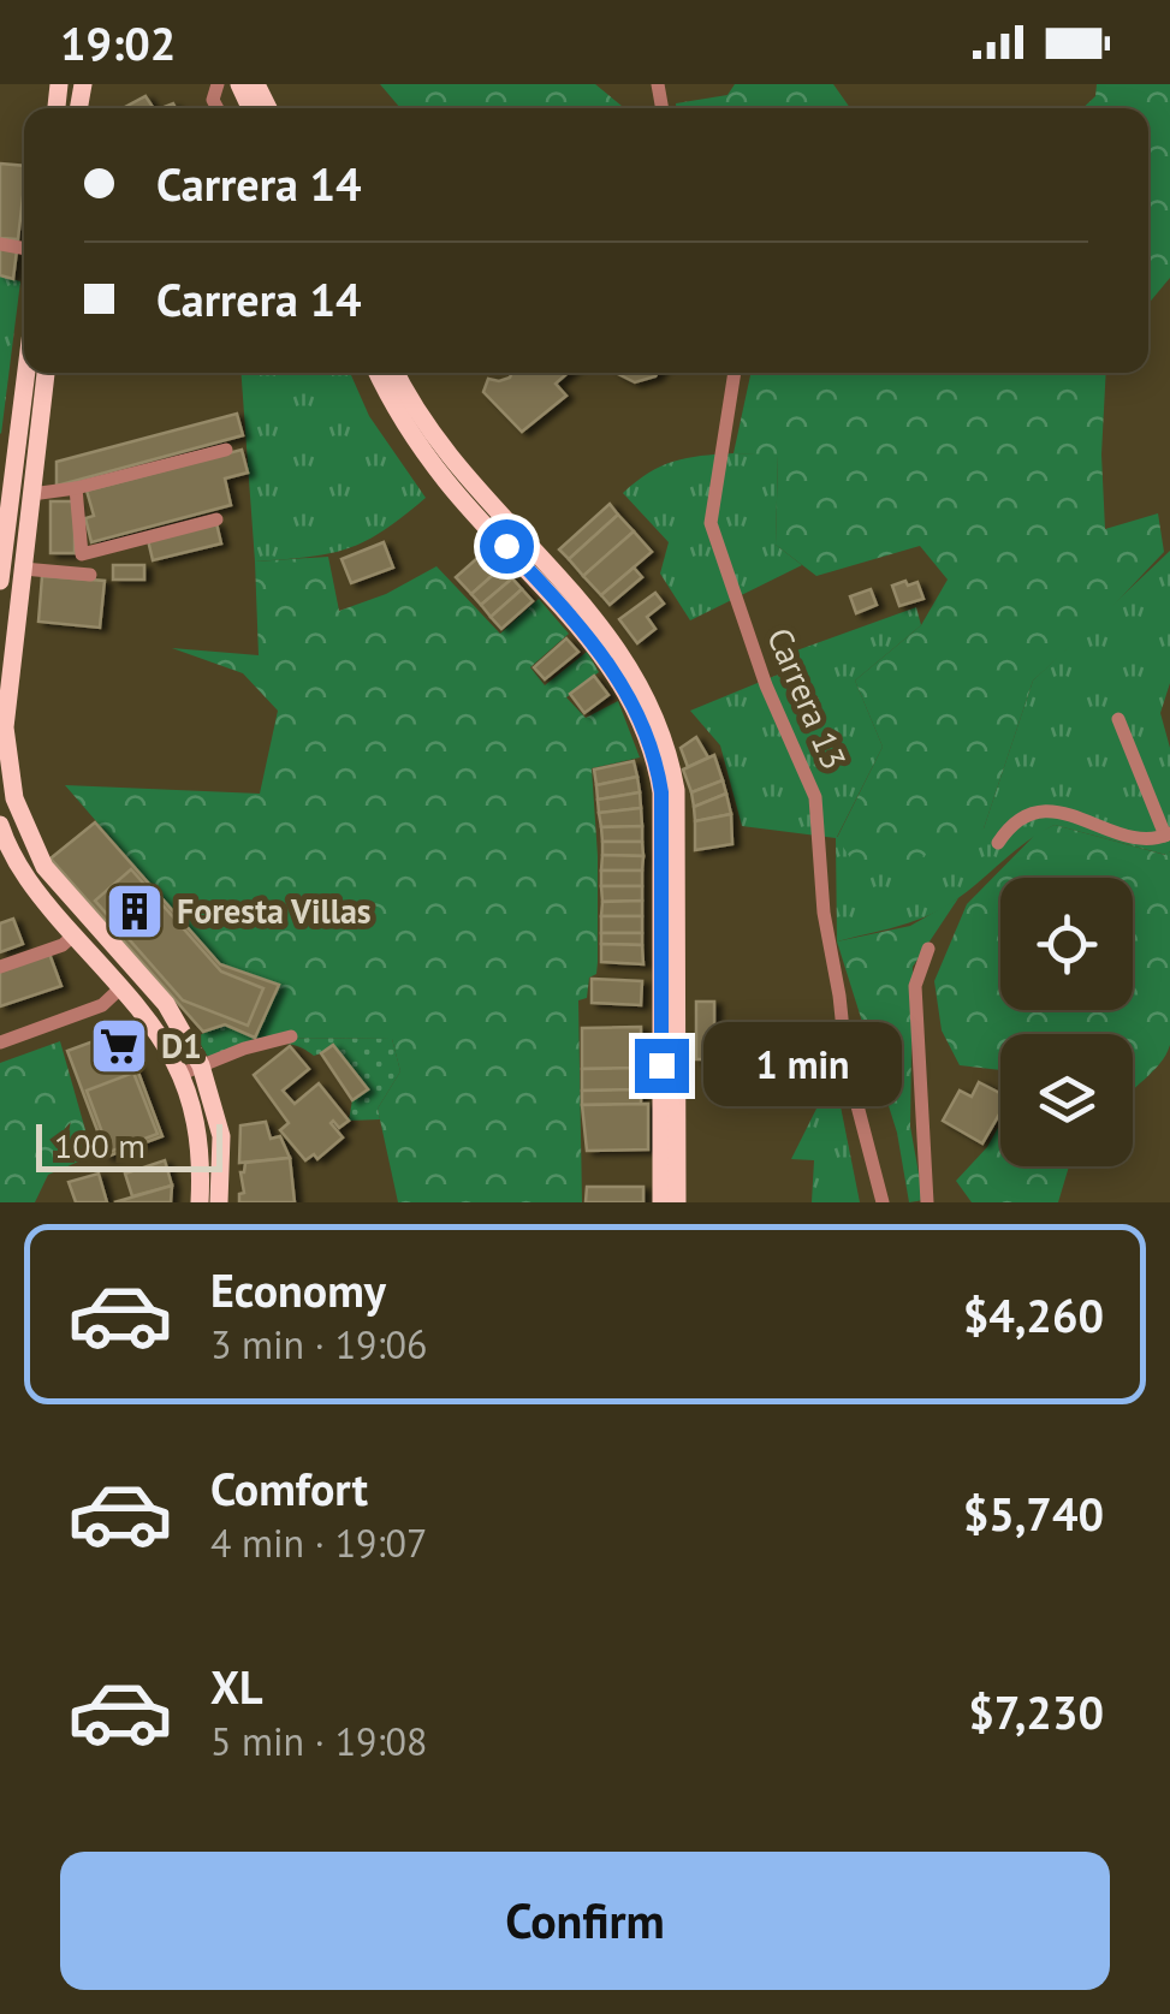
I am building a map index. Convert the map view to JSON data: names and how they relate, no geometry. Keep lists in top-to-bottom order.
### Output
{
  "streets": {
    "street": ["Carrera 13"]
  },
  "places": {
    "building": ["Foresta Villas"],
    "supermarket": ["D1"]
  },
  "scale_bar": "100 m",
  "page": {
    "status": "19:02",
    "banner": ["Carrera 14", "Carrera 14"],
    "bubble": "1 min",
    "scale": "100 m",
    "list": [
      {
        "name": "Economy",
        "note": "3 min · 19:06",
        "value": "$4,260"
      },
      {
        "name": "Comfort",
        "note": "4 min · 19:07",
        "value": "$5,740"
      },
      {
        "name": "XL",
        "note": "5 min · 19:08",
        "value": "$7,230"
      }
    ],
    "buttons": "Confirm"
  }
}
